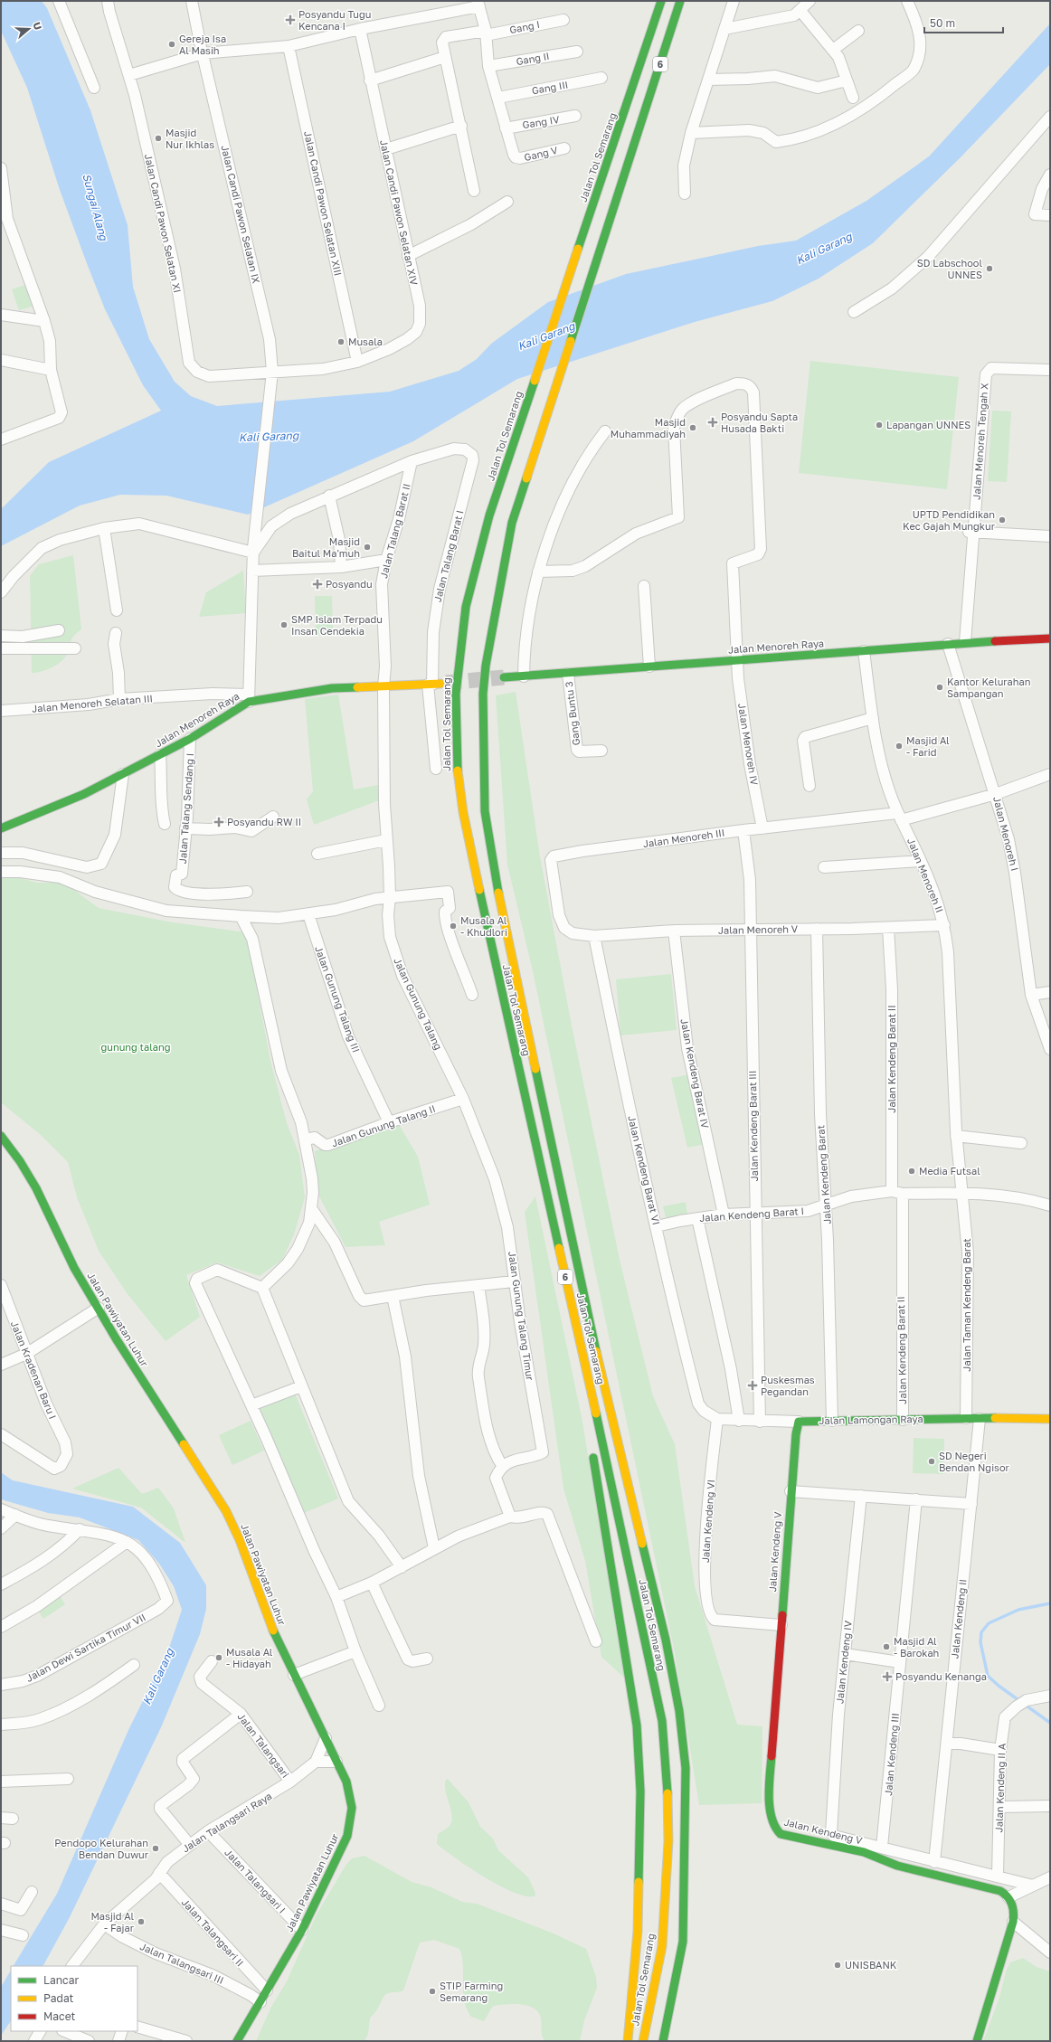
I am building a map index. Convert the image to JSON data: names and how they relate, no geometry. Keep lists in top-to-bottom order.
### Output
{
  "streets": {
    "main road": [
      "6",
      "Jalan Tol Semarang",
      "Jalan Menoreh Raya",
      "Jalan Pawiyatan Luhur",
      "Jalan Lamongan Raya",
      "Jalan Kendeng V"
    ],
    "street": [
      "Gang I",
      "Gang II",
      "Gang III",
      "Gang IV",
      "Gang V",
      "Jalan Candi Pawon Selatan XIII",
      "Jalan Candi Pawon Selatan XIV",
      "Jalan Candi Pawon Selatan IX",
      "Jalan Candi Pawon Selatan XI",
      "Jalan Menoreh Tengah X",
      "Jalan Talang Barat II",
      "Jalan Talang Barat I",
      "Jalan Menoreh Selatan III",
      "Gang Buntu 3",
      "Jalan Menoreh IV",
      "Jalan Talang Sendang I",
      "Jalan Menoreh I",
      "Jalan Menoreh III",
      "Jalan Menoreh II",
      "Jalan Menoreh V",
      "Jalan Gunung Talang III",
      "Jalan Gunung Talang",
      "Jalan Kendeng Barat II",
      "Jalan Kendeng Barat IV",
      "Jalan Gunung Talang II",
      "Jalan Kendeng Barat III",
      "Jalan Kendeng Barat VI",
      "Jalan Kendeng Barat",
      "Jalan Kendeng Barat I",
      "Jalan Taman Kendeng Barat",
      "Jalan Gunung Talang Timur",
      "Jalan Kradenan Baru I",
      "Jalan Kendeng VI",
      "Jalan Kendeng II",
      "Jalan Dewi Sartika Timur VII",
      "Jalan Kendeng IV",
      "Jalan Talangsari",
      "Jalan Kendeng III",
      "Jalan Kendeng II A",
      "Jalan Talangsari Raya",
      "Jalan Talangsari I",
      "Jalan Talangsari II",
      "Jalan Talangsari III"
    ]
  },
  "crossings": [
    ["Gang IV", "Gang V"],
    ["Jalan Candi Pawon Selatan XIII", "Jalan Candi Pawon Selatan XIV"],
    ["Jalan Candi Pawon Selatan XIII", "Jalan Candi Pawon Selatan XI"],
    ["Jalan Candi Pawon Selatan XIV", "Jalan Candi Pawon Selatan XI"],
    ["Jalan Candi Pawon Selatan IX", "Jalan Candi Pawon Selatan XI"],
    ["Jalan Candi Pawon Selatan IX", "Jalan Menoreh Raya"],
    ["Jalan Candi Pawon Selatan IX", "Jalan Menoreh Selatan III"],
    ["Jalan Menoreh Tengah X", "Jalan Menoreh Raya"],
    ["Jalan Talang Barat II", "Jalan Talang Barat I"],
    ["Jalan Talang Barat II", "Jalan Menoreh Raya"],
    ["Jalan Talang Barat II", "Jalan Gunung Talang"],
    ["Jalan Talang Barat I", "Jalan Menoreh Raya"],
    ["Jalan Menoreh Raya", "Jalan Menoreh Selatan III"],
    ["Jalan Menoreh Raya", "Gang Buntu 3"],
    ["Jalan Menoreh Raya", "Jalan Menoreh IV"],
    ["Jalan Menoreh Raya", "Jalan Talang Sendang I"],
    ["Jalan Menoreh Raya", "Jalan Menoreh I"],
    ["Jalan Menoreh Raya", "Jalan Menoreh II"],
    ["Jalan Menoreh Raya", "Jalan Gunung Talang"],
    ["Jalan Menoreh IV", "Jalan Menoreh III"],
    ["Jalan Menoreh I", "Jalan Menoreh III"],
    ["Jalan Menoreh III", "Jalan Menoreh II"],
    ["Jalan Menoreh III", "Jalan Menoreh V"],
    ["Jalan Menoreh III", "Jalan Kendeng Barat III"],
    ["Jalan Menoreh II", "Jalan Menoreh V"],
    ["Jalan Menoreh II", "Jalan Taman Kendeng Barat"],
    ["Jalan Menoreh V", "Jalan Kendeng Barat II"],
    ["Jalan Menoreh V", "Jalan Kendeng Barat IV"],
    ["Jalan Menoreh V", "Jalan Kendeng Barat III"],
    ["Jalan Menoreh V", "Jalan Kendeng Barat VI"],
    ["Jalan Menoreh V", "Jalan Kendeng Barat"],
    ["Jalan Gunung Talang III", "Jalan Gunung Talang II"],
    ["Jalan Gunung Talang", "Jalan Gunung Talang II"],
    ["Jalan Gunung Talang", "Jalan Gunung Talang Timur"],
    ["Jalan Kendeng Barat II", "Jalan Kendeng Barat I"],
    ["Jalan Kendeng Barat II", "Jalan Lamongan Raya"],
    ["Jalan Kendeng Barat IV", "Jalan Kendeng Barat I"],
    ["Jalan Kendeng Barat III", "Jalan Kendeng Barat I"],
    ["Jalan Kendeng Barat III", "Jalan Lamongan Raya"],
    ["Jalan Kendeng Barat VI", "Jalan Kendeng Barat I"],
    ["Jalan Kendeng Barat VI", "Jalan Lamongan Raya"],
    ["Jalan Kendeng Barat", "Jalan Kendeng Barat I"],
    ["Jalan Kendeng Barat", "Jalan Lamongan Raya"],
    ["Jalan Taman Kendeng Barat", "Jalan Lamongan Raya"],
    ["Jalan Pawiyatan Luhur", "Jalan Talangsari Raya"],
    ["Jalan Pawiyatan Luhur", "Jalan Talangsari I"],
    ["Jalan Pawiyatan Luhur", "Jalan Talangsari II"],
    ["Jalan Pawiyatan Luhur", "Jalan Talangsari III"],
    ["Jalan Lamongan Raya", "Jalan Kendeng VI"],
    ["Jalan Lamongan Raya", "Jalan Kendeng V"],
    ["Jalan Lamongan Raya", "Jalan Kendeng II"],
    ["Jalan Kendeng VI", "Jalan Kendeng V"],
    ["Jalan Kendeng IV", "Jalan Kendeng III"],
    ["Jalan Talangsari", "Jalan Talangsari Raya"],
    ["Jalan Talangsari Raya", "Jalan Talangsari I"],
    ["Jalan Talangsari Raya", "Jalan Talangsari II"],
    ["Jalan Talangsari Raya", "Jalan Talangsari III"],
    ["Jalan Talangsari II", "Jalan Talangsari III"]
  ],
  "water": ["Sungai Alang", "Kali Garang"],
  "parks": ["gunung talang"],
  "places": {
    "health": [
      "Posyandu Tugu Kencana I",
      "Posyandu Sapta Husada Bakti",
      "Posyandu",
      "Posyandu RW II",
      "Puskesmas Pegandan",
      "Posyandu Kenanga"
    ],
    "other": [
      "Gereja Isa Al Masih",
      "Masjid Nur Ikhlas",
      "SD Labschool UNNES",
      "Musala",
      "Lapangan UNNES",
      "Masjid Muhammadiyah",
      "UPTD Pendidikan Kec Gajah Mungkur",
      "Masjid Baitul Ma'muh",
      "SMP Islam Terpadu Insan Cendekia",
      "Kantor Kelurahan Sampangan",
      "Masjid Al - Farid",
      "Musala Al - Khudlori",
      "Media Futsal",
      "SD Negeri Bendan Ngisor",
      "Masjid Al - Barokah",
      "Musala Al - Hidayah",
      "Pendopo Kelurahan Bendan Duwur",
      "Masjid Al - Fajar",
      "UNISBANK",
      "STIP Farming Semarang"
    ]
  },
  "legend": ["Lancar", "Padat", "Macet"],
  "scale_bar": "50 m",
  "north": "right"
}
